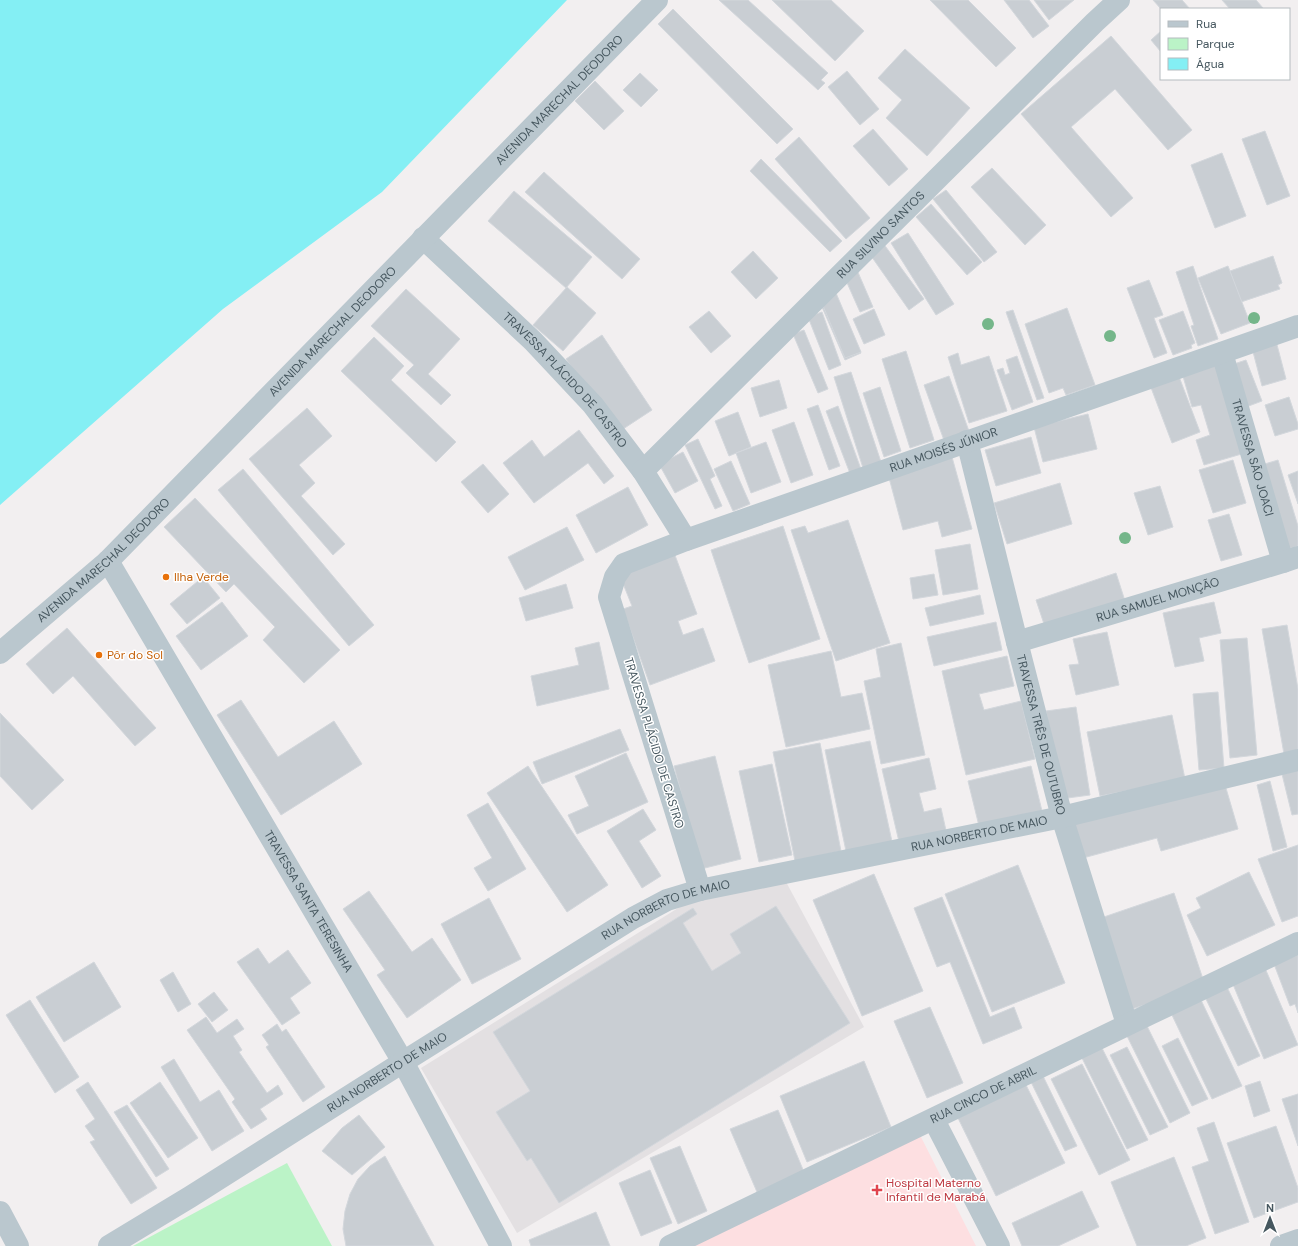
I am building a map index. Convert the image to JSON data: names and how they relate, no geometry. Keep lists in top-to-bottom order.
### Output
{
  "streets": {
    "street": [
      "AVENIDA MARECHAL DEODORO",
      "RUA SILVINO SANTOS",
      "TRAVESSA PLÁCIDO DE CASTRO",
      "RUA MOISÉS JÚNIOR",
      "TRAVESSA SÃO JOACI",
      "RUA SAMUEL MONÇÃO",
      "TRAVESSA TRÊS DE OUTUBRO",
      "RUA NORBERTO DE MAIO",
      "TRAVESSA SANTA TERESINHA",
      "RUA CINCO DE ABRIL"
    ]
  },
  "crossings": [
    ["AVENIDA MARECHAL DEODORO", "TRAVESSA PLÁCIDO DE CASTRO"],
    ["AVENIDA MARECHAL DEODORO", "TRAVESSA SANTA TERESINHA"],
    ["RUA SILVINO SANTOS", "TRAVESSA PLÁCIDO DE CASTRO"],
    ["TRAVESSA PLÁCIDO DE CASTRO", "RUA MOISÉS JÚNIOR"],
    ["TRAVESSA PLÁCIDO DE CASTRO", "RUA NORBERTO DE MAIO"],
    ["RUA MOISÉS JÚNIOR", "TRAVESSA SÃO JOACI"],
    ["RUA MOISÉS JÚNIOR", "TRAVESSA TRÊS DE OUTUBRO"],
    ["TRAVESSA SÃO JOACI", "RUA SAMUEL MONÇÃO"],
    ["RUA SAMUEL MONÇÃO", "TRAVESSA TRÊS DE OUTUBRO"],
    ["TRAVESSA TRÊS DE OUTUBRO", "RUA NORBERTO DE MAIO"],
    ["TRAVESSA TRÊS DE OUTUBRO", "RUA CINCO DE ABRIL"],
    ["RUA NORBERTO DE MAIO", "TRAVESSA SANTA TERESINHA"]
  ],
  "places": {
    "other": ["Ilha Verde", "Pôr do Sol"],
    "health": ["Hospital Materno Infantil de Marabá"]
  },
  "legend": ["Rua", "Parque", "Água"],
  "north": "top"
}
